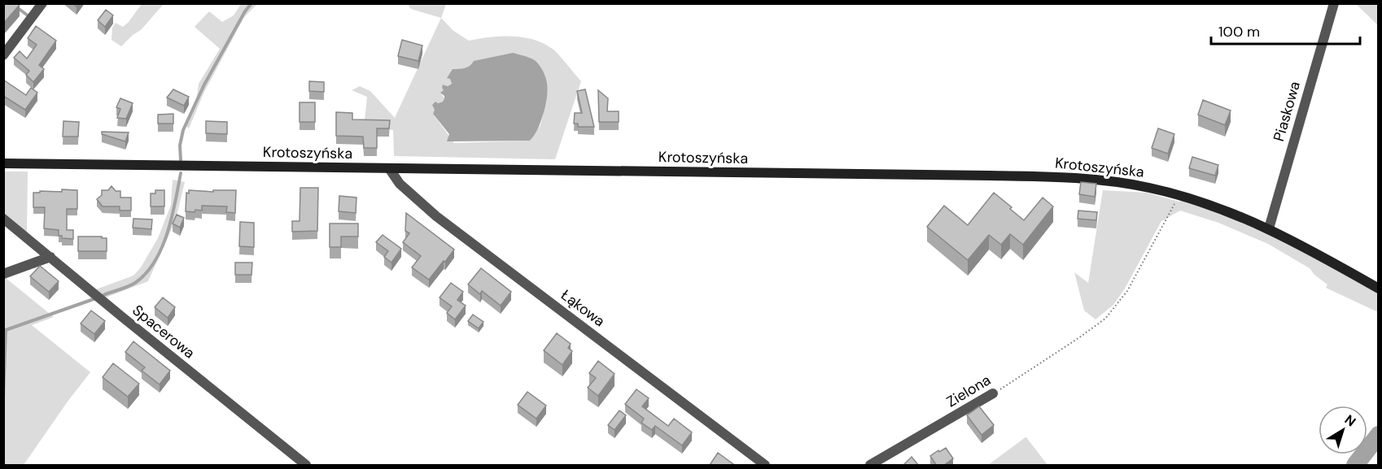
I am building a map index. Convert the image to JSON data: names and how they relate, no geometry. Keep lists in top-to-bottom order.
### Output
{
  "streets": {
    "street": [
      "Piaskowa",
      "Krotoszyńska",
      "Łąkowa",
      "Spacerowa",
      "Zielona"
    ]
  },
  "crossings": [
    ["Piaskowa", "Krotoszyńska"],
    ["Krotoszyńska", "Łąkowa"],
    ["Krotoszyńska", "Zielona"]
  ],
  "scale_bar": "100 m",
  "north": "top right"
}
